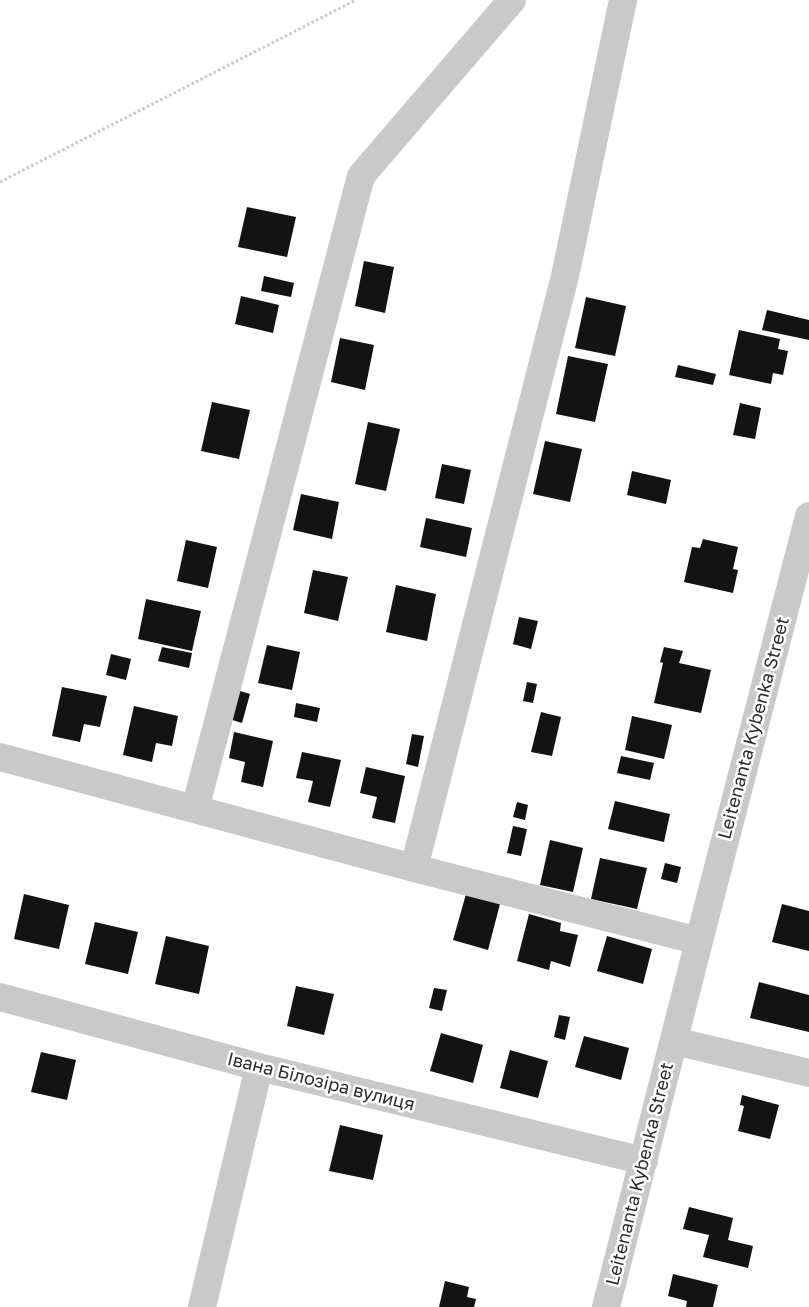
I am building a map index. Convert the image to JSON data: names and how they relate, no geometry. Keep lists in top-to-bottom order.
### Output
{
  "streets": {
    "street": ["Leitenanta Kybenka Street", "Івана Білозіра вулиця"]
  },
  "crossings": [
    ["Leitenanta Kybenka Street", "Івана Білозіра вулиця"]
  ]
}
